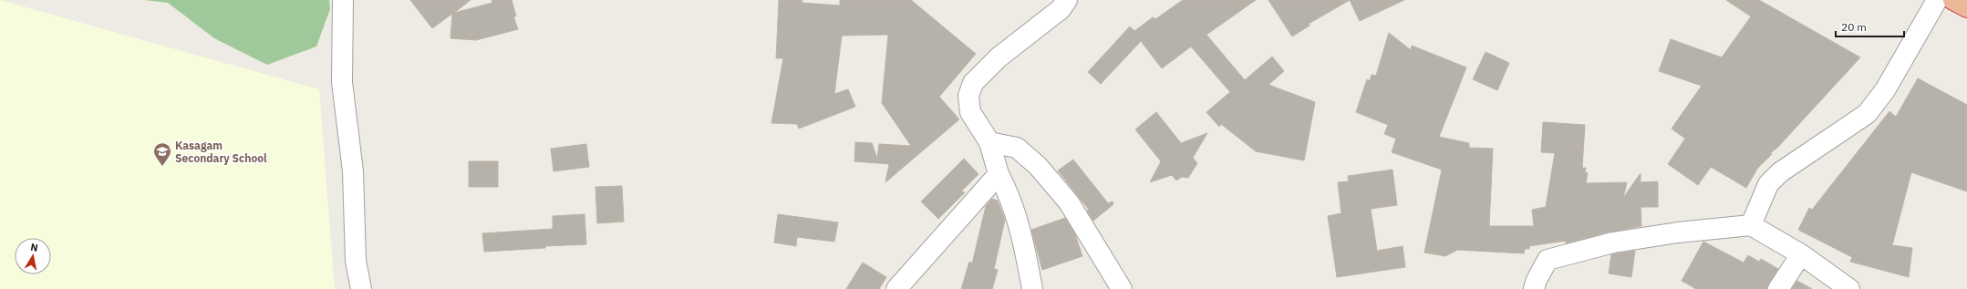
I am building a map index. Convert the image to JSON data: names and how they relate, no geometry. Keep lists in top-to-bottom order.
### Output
{
  "places": {
    "school or university": ["Kasagam Secondary School"]
  },
  "scale_bar": "20 m",
  "north": "top"
}
